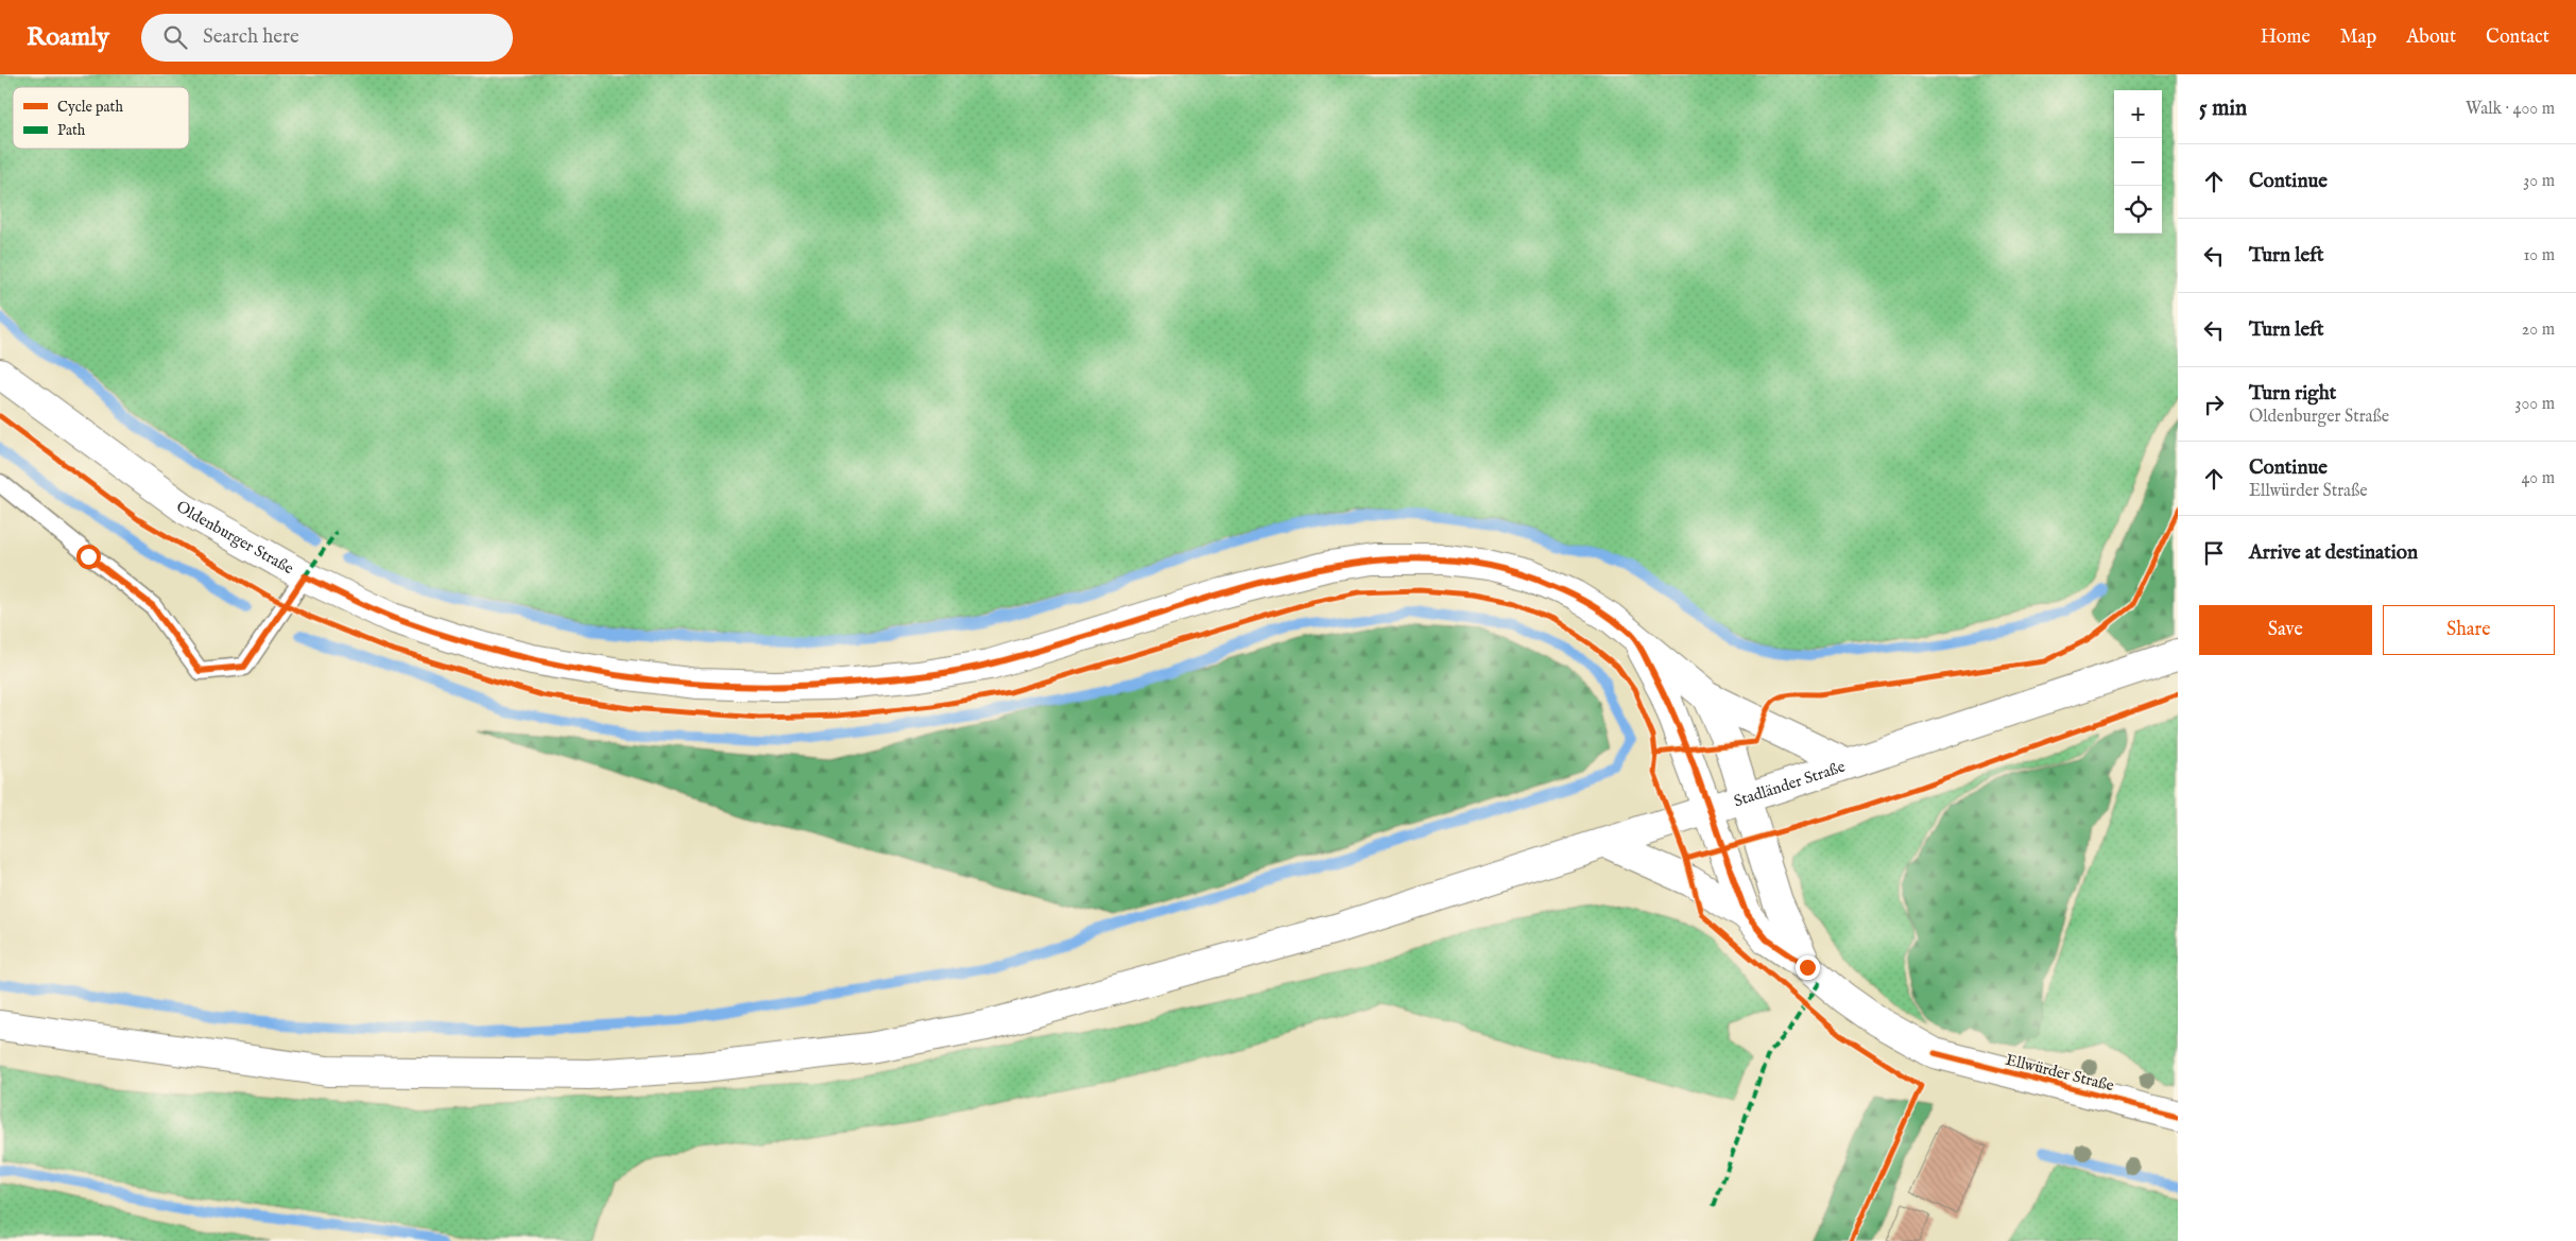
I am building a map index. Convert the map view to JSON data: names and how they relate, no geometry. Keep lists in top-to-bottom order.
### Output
{
  "streets": {
    "street": ["Oldenburger Straße", "Stadländer Straße", "Ellwürder Straße"]
  },
  "crossings": [
    ["Oldenburger Straße", "Stadländer Straße"],
    ["Oldenburger Straße", "Ellwürder Straße"],
    ["Stadländer Straße", "Ellwürder Straße"]
  ],
  "legend": ["Cycle path", "Path"],
  "page": {
    "header": "Roamly",
    "search": "Search here",
    "nav": [
      "Home",
      "Map",
      "About",
      "Contact"
    ],
    "heading": ["5 min", "Walk · 400 m"],
    "map_buttons": ["+", "−"],
    "list": [
      ["Continue", "30 m"],
      ["Turn left", "10 m"],
      ["Turn left", "20 m"],
      ["Turn right", "Oldenburger Straße", "300 m"],
      ["Continue", "Ellwürder Straße", "40 m"],
      "Arrive at destination"
    ],
    "buttons": ["Save", "Share"]
  }
}
